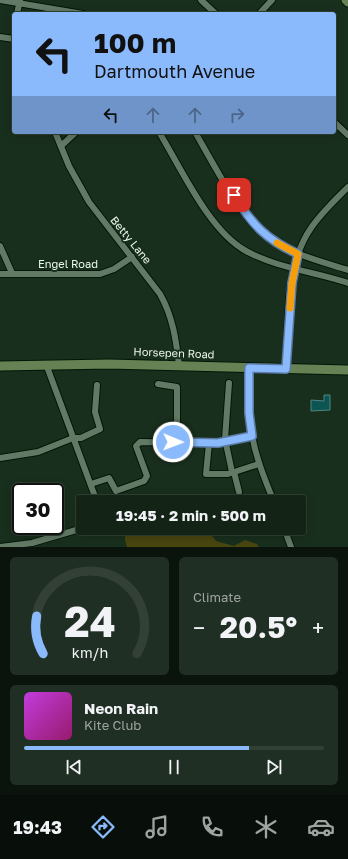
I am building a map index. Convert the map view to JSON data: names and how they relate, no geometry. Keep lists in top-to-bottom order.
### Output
{
  "streets": {
    "street": ["Betty Lane", "Engel Road", "Horsepen Road"]
  },
  "crossings": [
    ["Betty Lane", "Engel Road"],
    ["Betty Lane", "Horsepen Road"]
  ],
  "page": {
    "turn": ["100 m", "Dartmouth Avenue"],
    "limit": "30",
    "trip": "19:45 · 2 min · 500 m",
    "tile": "Climate",
    "heat": ["−", "20.5°", "+"],
    "song": ["Neon Rain", "Kite Club"],
    "tabs": "19:43",
    "gauge": ["24", "km/h"]
  }
}
